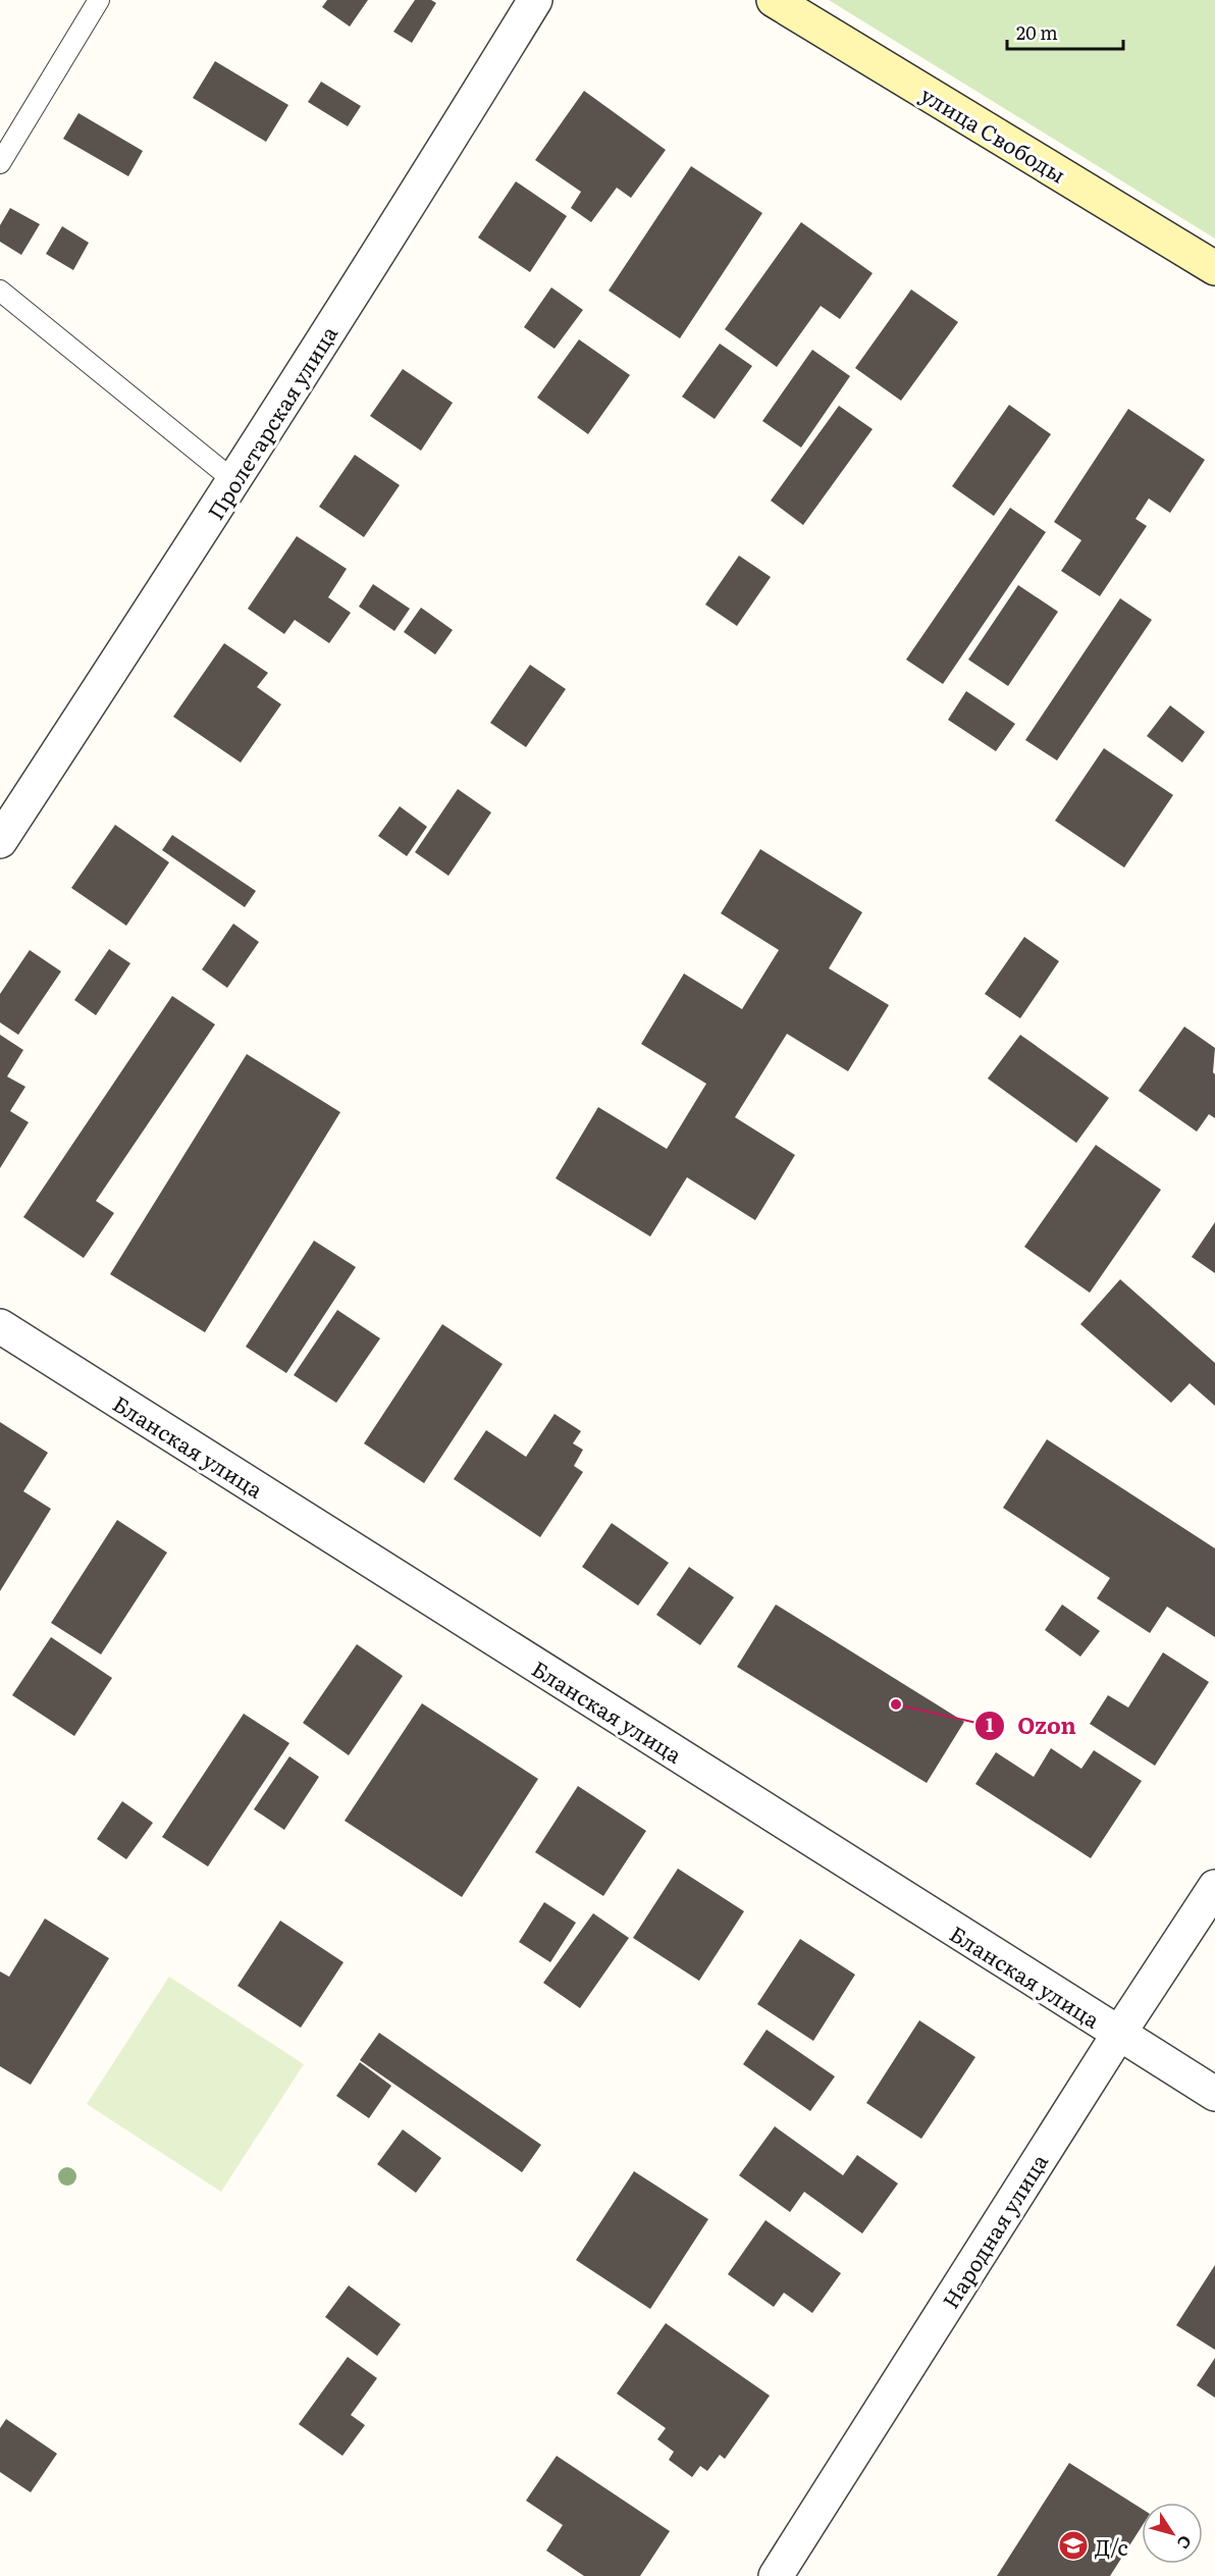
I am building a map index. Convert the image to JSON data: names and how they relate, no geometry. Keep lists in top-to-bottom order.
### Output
{
  "streets": {
    "main road": ["улица Свободы"],
    "street": ["Пролетарская улица", "Бланская улица", "Народная улица"]
  },
  "crossings": [
    ["Бланская улица", "Народная улица"]
  ],
  "places": {
    "other": ["Ozon"],
    "school or university": ["Д/с"]
  },
  "scale_bar": "20 m",
  "north": "bottom right"
}
